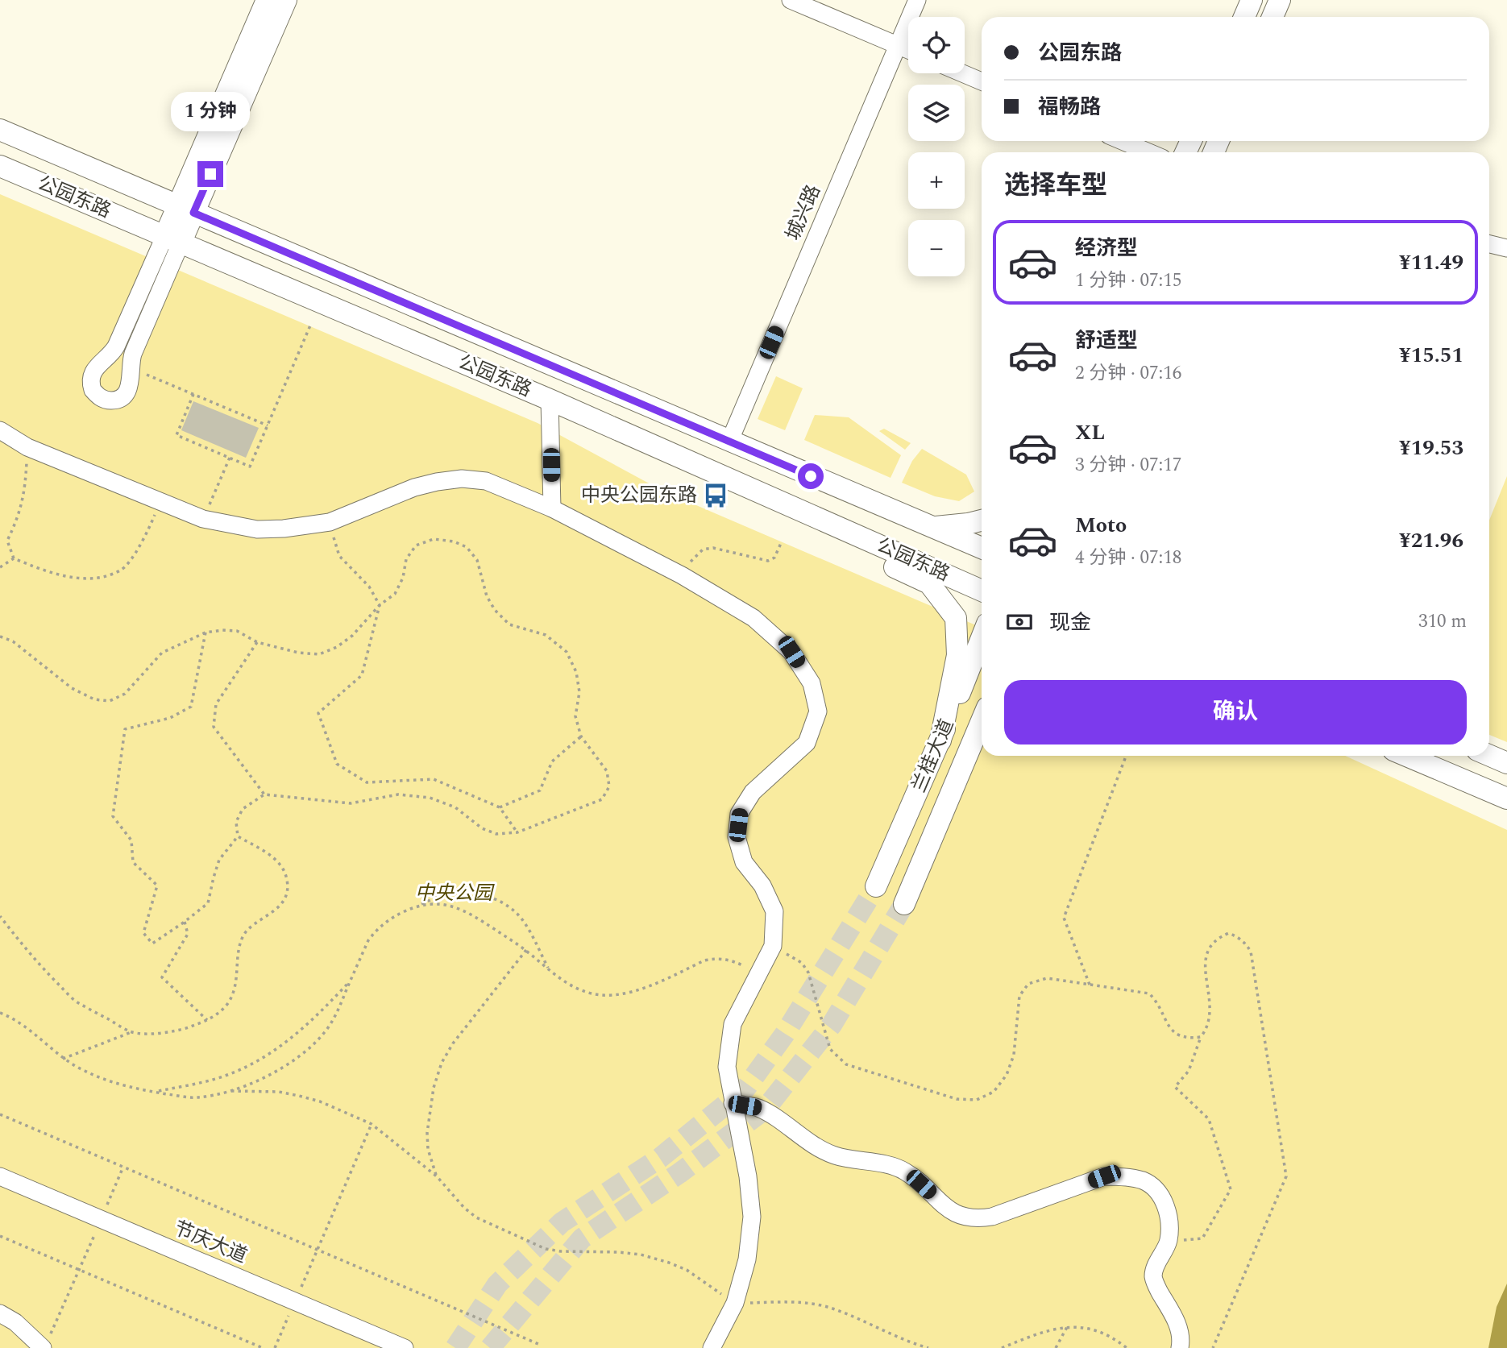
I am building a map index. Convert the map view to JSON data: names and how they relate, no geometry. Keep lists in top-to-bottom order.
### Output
{
  "streets": {
    "main road": ["公园东路", "兰桂大道"],
    "street": ["城兴路", "节庆大道"]
  },
  "crossings": [
    ["公园东路", "城兴路"]
  ],
  "parks": ["中央公园"],
  "places": {
    "bus stop": ["中央公园东路"]
  },
  "page": {
    "map_buttons": ["+", "−"],
    "banner": ["公园东路", "福畅路"],
    "bubble": "1 分钟",
    "heading": "选择车型",
    "list": [
      {
        "name": "经济型",
        "note": "1 分钟 · 07:15",
        "value": "¥11.49"
      },
      {
        "name": "舒适型",
        "note": "2 分钟 · 07:16",
        "value": "¥15.51"
      },
      {
        "name": "XL",
        "note": "3 分钟 · 07:17",
        "value": "¥19.53"
      },
      {
        "name": "Moto",
        "note": "4 分钟 · 07:18",
        "value": "¥21.96"
      }
    ],
    "pay": ["现金", "310 m"],
    "buttons": "确认"
  }
}
